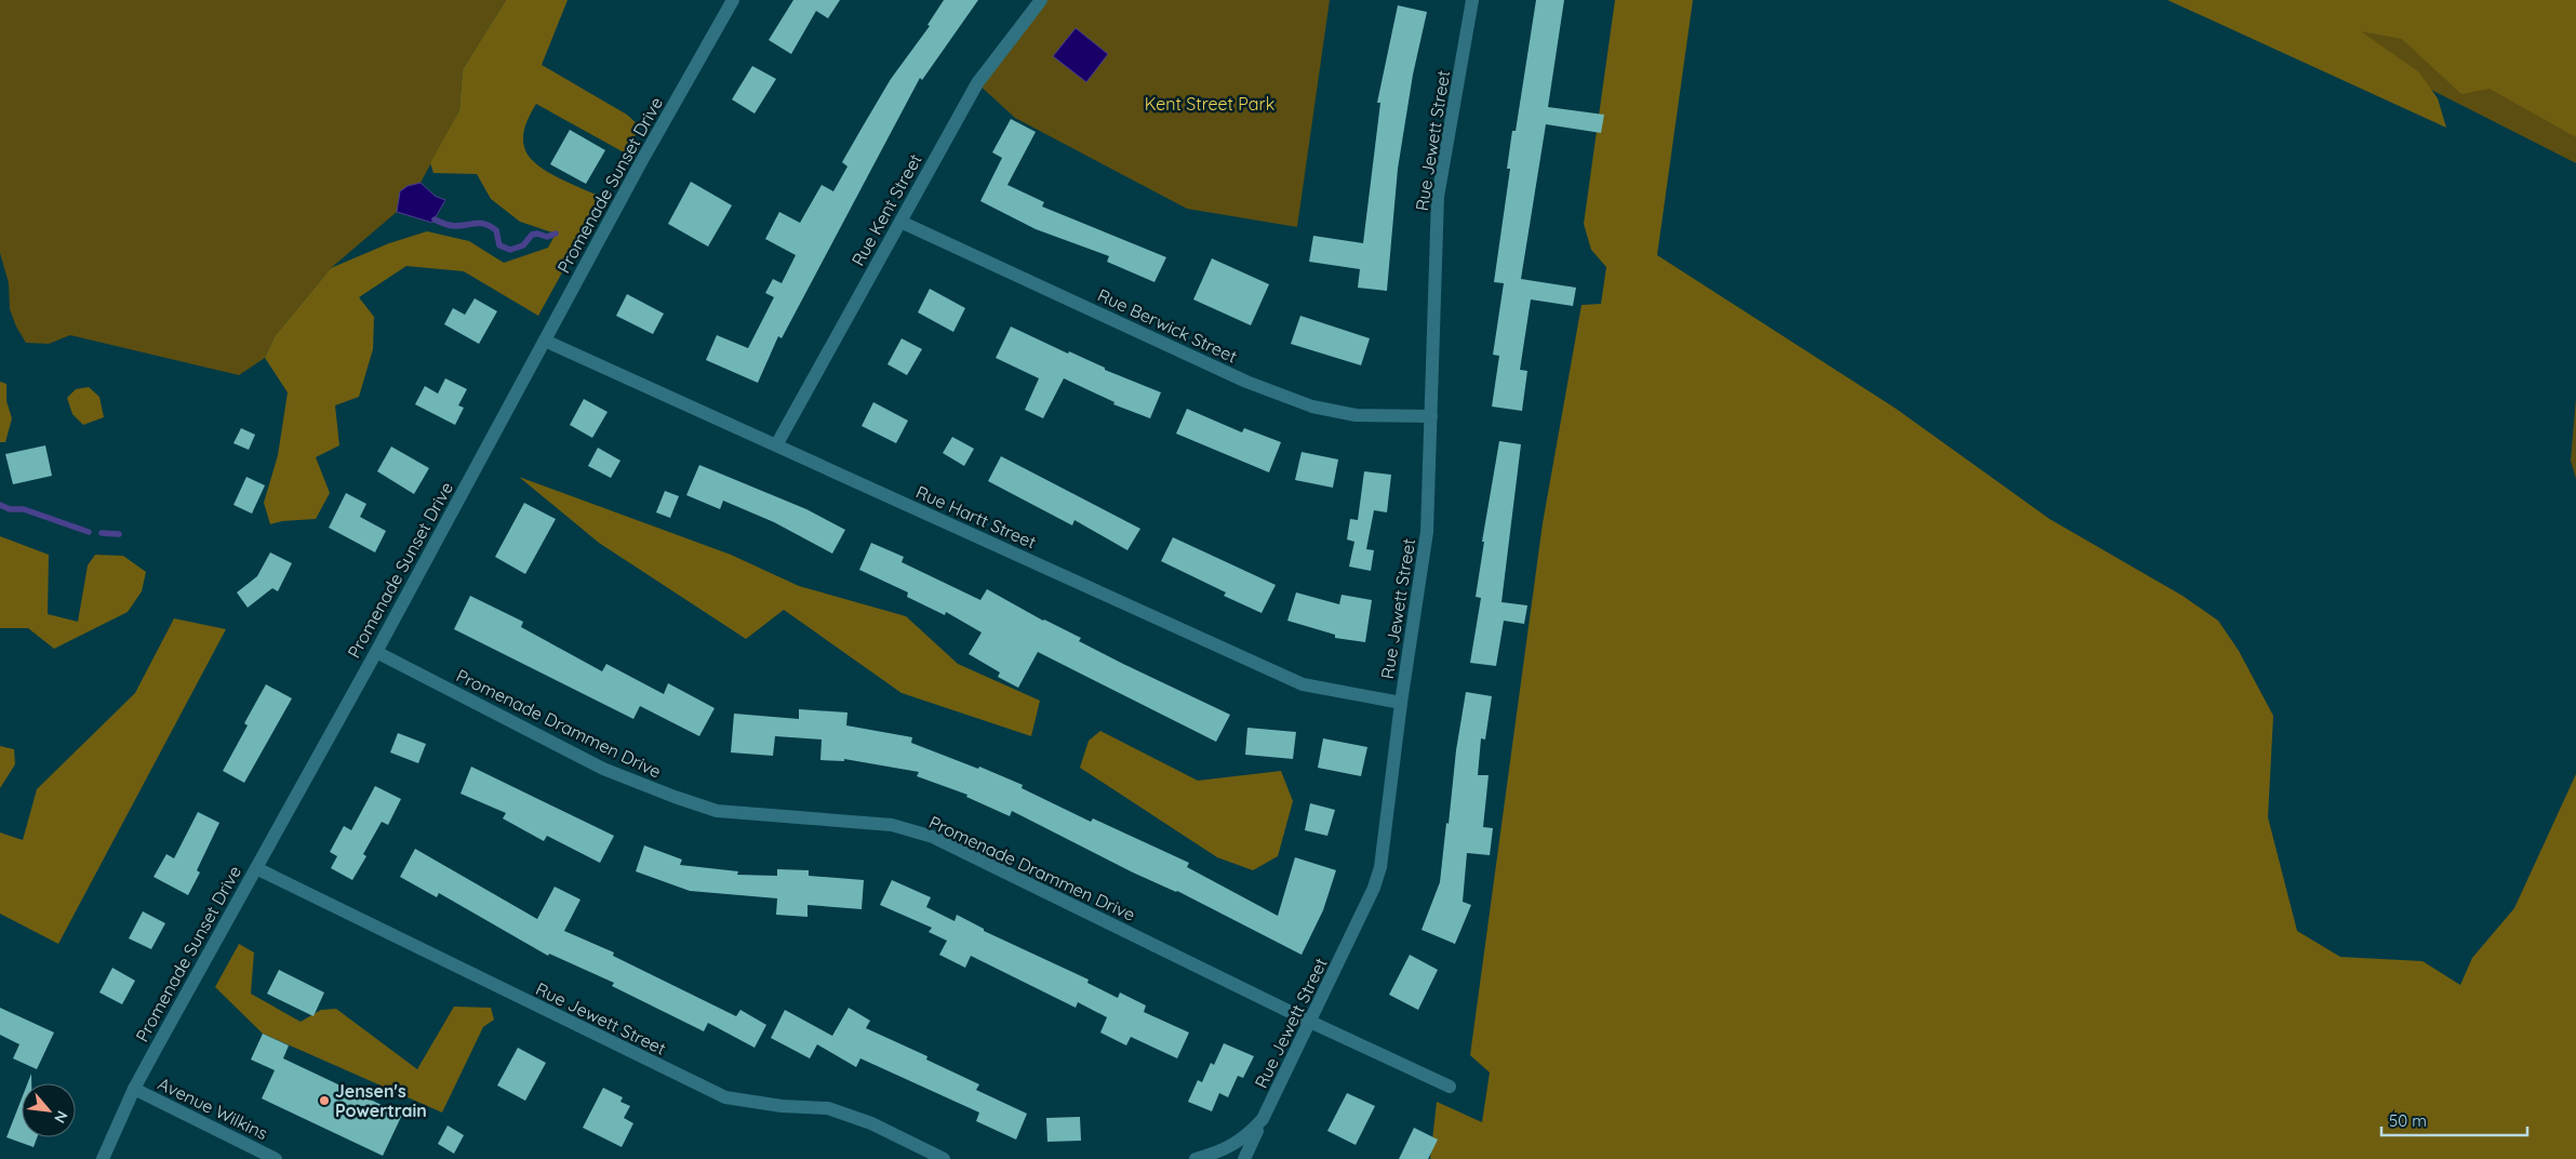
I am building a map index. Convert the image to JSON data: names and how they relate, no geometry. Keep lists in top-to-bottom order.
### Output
{
  "streets": {
    "street": [
      "Rue Jewett Street",
      "Promenade Sunset Drive",
      "Rue Kent Street",
      "Rue Berwick Street",
      "Rue Hartt Street",
      "Promenade Drammen Drive",
      "Avenue Wilkins"
    ]
  },
  "crossings": [
    ["Rue Jewett Street", "Promenade Sunset Drive"],
    ["Rue Jewett Street", "Rue Berwick Street"],
    ["Rue Jewett Street", "Rue Hartt Street"],
    ["Rue Jewett Street", "Promenade Drammen Drive"],
    ["Promenade Sunset Drive", "Rue Hartt Street"],
    ["Promenade Sunset Drive", "Promenade Drammen Drive"],
    ["Promenade Sunset Drive", "Avenue Wilkins"],
    ["Rue Kent Street", "Rue Berwick Street"],
    ["Rue Kent Street", "Rue Hartt Street"]
  ],
  "parks": ["Kent Street Park"],
  "places": ["Jensen's Powertrain"],
  "scale_bar": "50 m",
  "north": "bottom right"
}
